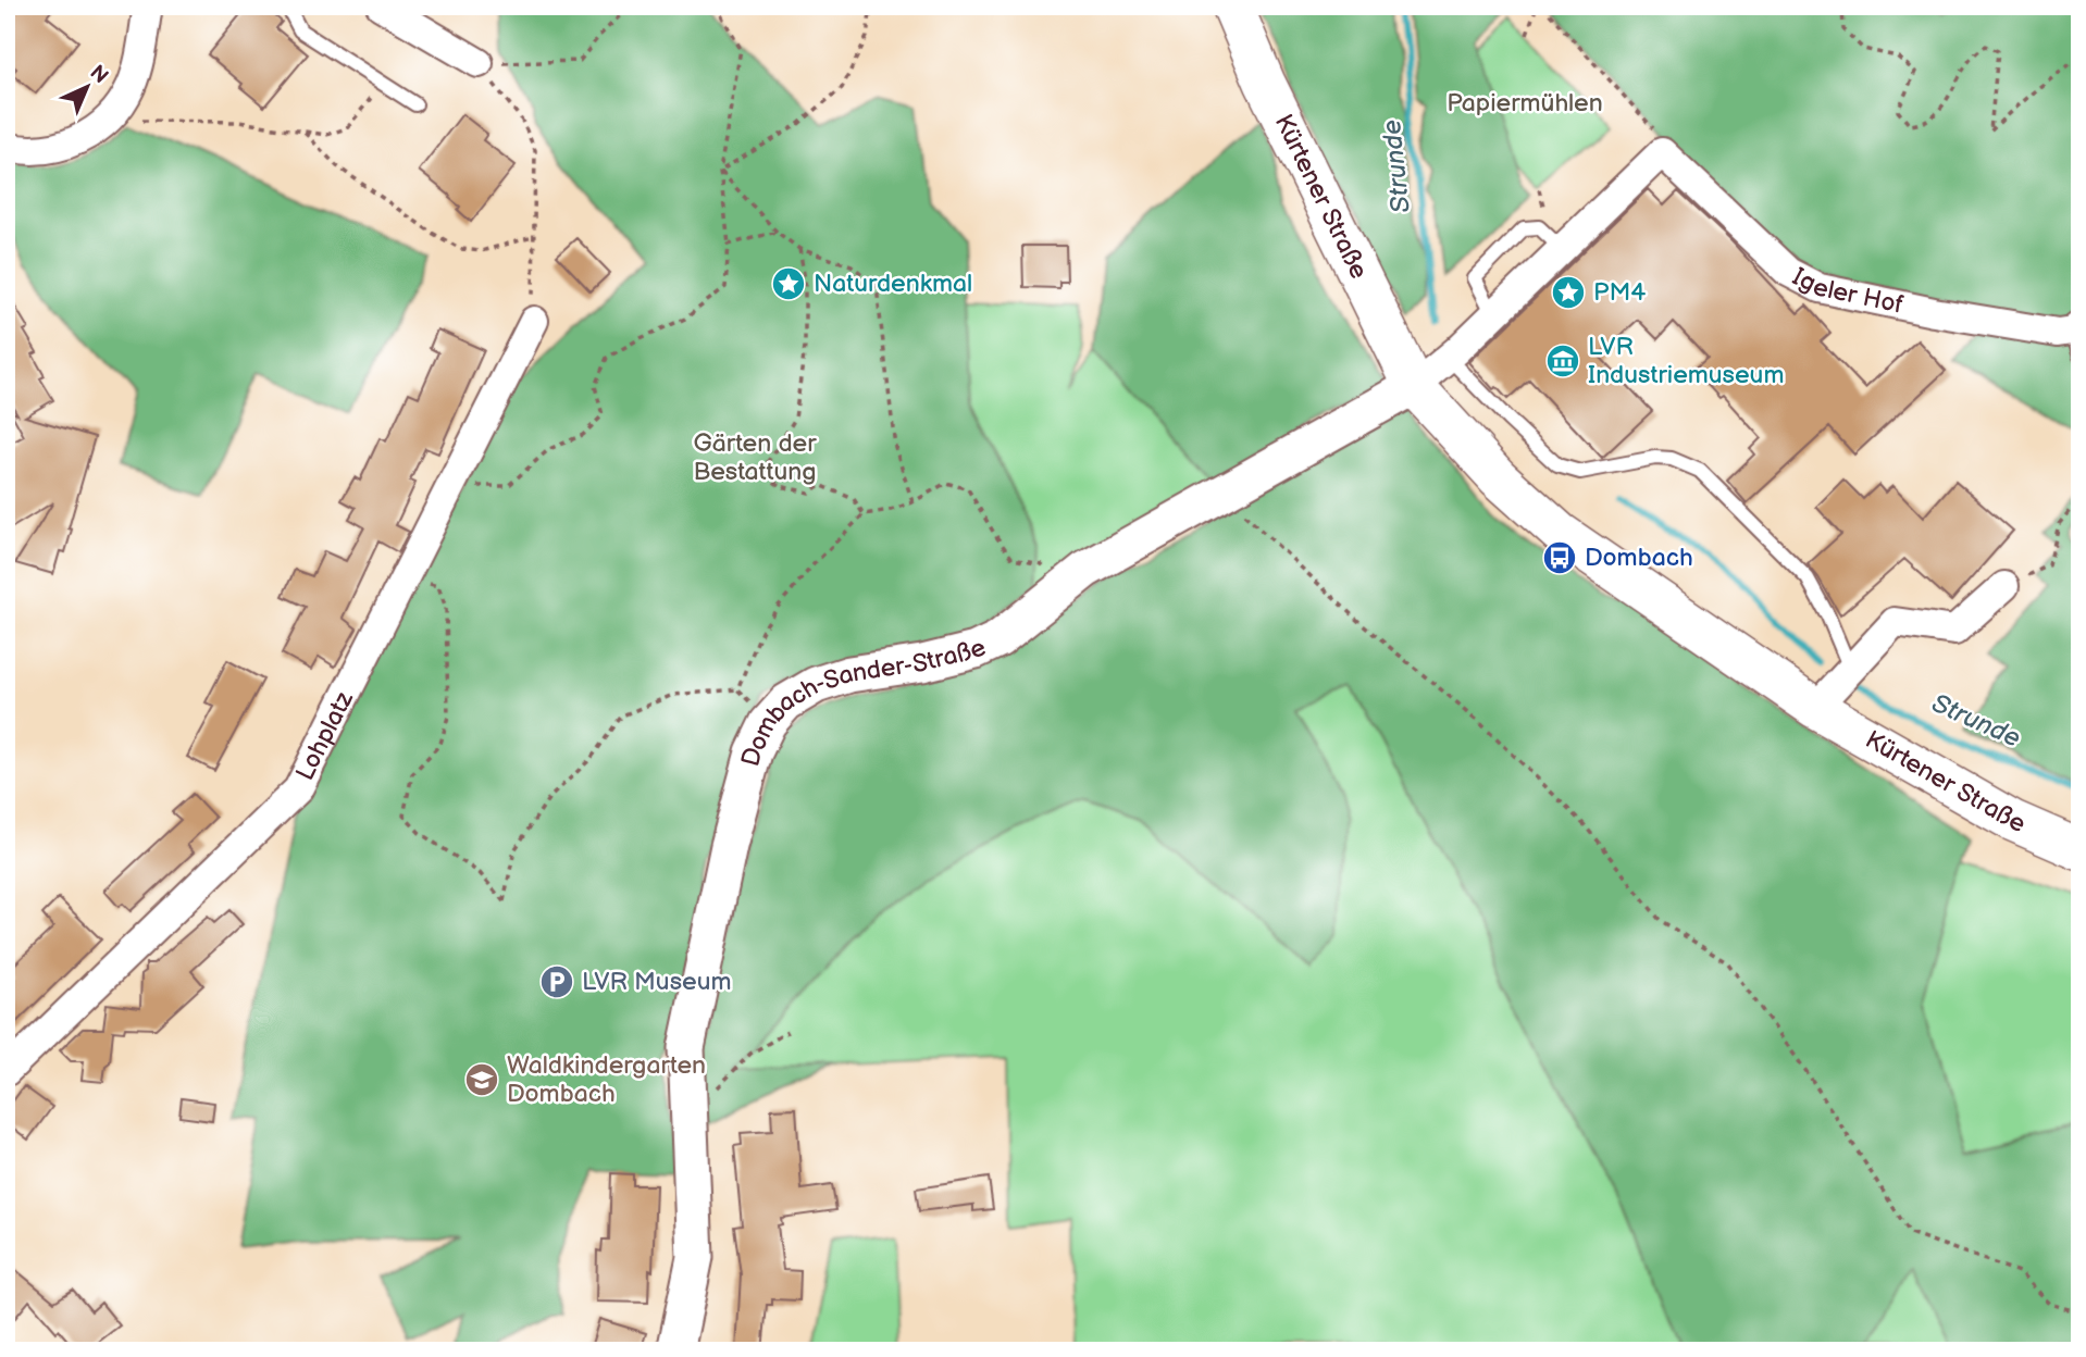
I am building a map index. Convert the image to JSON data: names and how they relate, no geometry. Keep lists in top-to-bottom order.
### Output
{
  "streets": {
    "main road": ["Kürtener Straße"],
    "street": ["Igeler Hof", "Dombach-Sander-Straße", "Lohplatz"]
  },
  "crossings": [
    ["Kürtener Straße", "Dombach-Sander-Straße"]
  ],
  "water": ["Strunde"],
  "parks": ["Papiermühlen", "Gärten der Bestattung"],
  "places": {
    "place": ["Naturdenkmal", "PM4"],
    "museum": ["LVR Industriemuseum"],
    "bus stop": ["Dombach"],
    "parking": ["LVR Museum"],
    "school or university": ["Waldkindergarten Dombach"]
  },
  "north": "top right"
}
